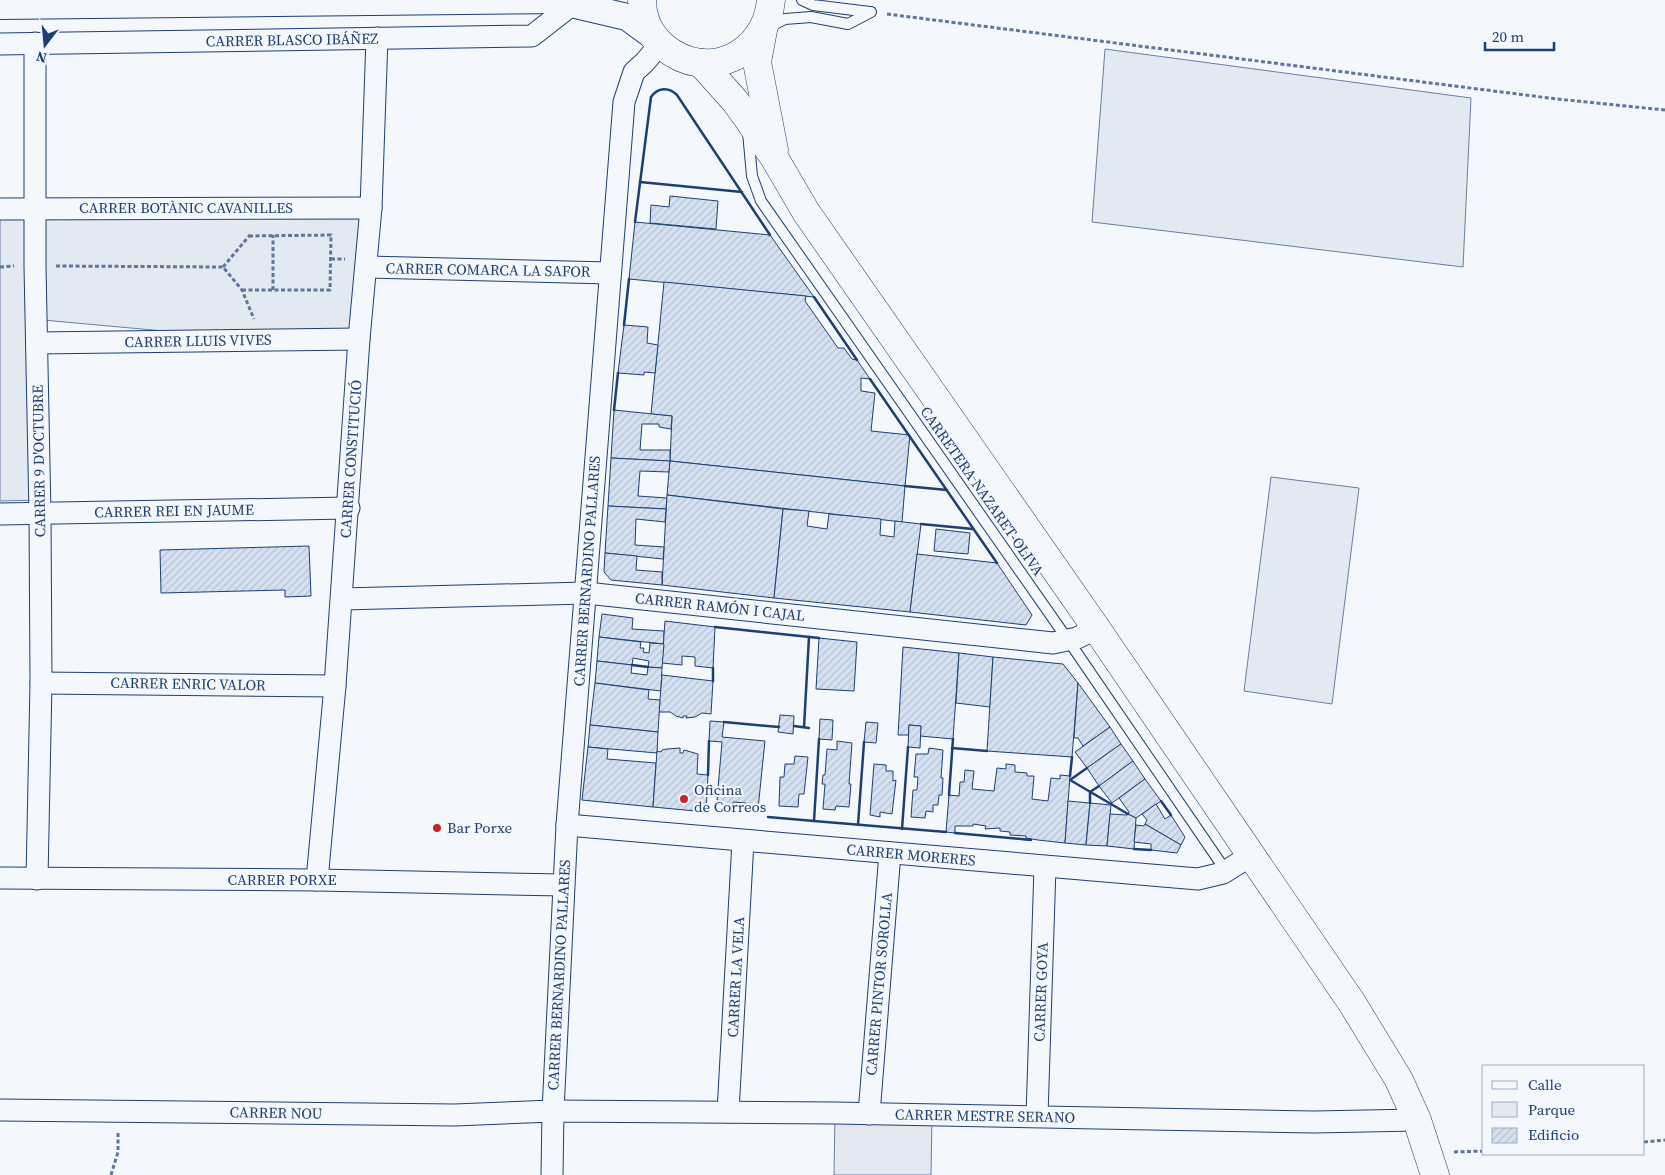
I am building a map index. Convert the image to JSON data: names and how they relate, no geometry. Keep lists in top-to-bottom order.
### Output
{
  "streets": {
    "street": [
      "CARRER BLASCO IBÁÑEZ",
      "CARRER BOTÀNIC CAVANILLES",
      "CARRER COMARCA LA SAFOR",
      "CARRER LLUIS VIVES",
      "CARRER CONSTITUCIÓ",
      "CARRER 9 D'OCTUBRE",
      "CARRER REI EN JAUME",
      "CARRER BERNARDINO PALLARES",
      "CARRER RAMÓN I CAJAL",
      "CARRER ENRIC VALOR",
      "CARRER MORERES",
      "CARRER PORXE",
      "CARRER LA VELA",
      "CARRER PINTOR SOROLLA",
      "CARRER GOYA",
      "CARRER NOU",
      "CARRER MESTRE SERANO"
    ],
    "lane": ["CARRETERA NAZARET-OLIVA"]
  },
  "crossings": [
    ["CARRER BLASCO IBÁÑEZ", "CARRER CONSTITUCIÓ"],
    ["CARRER BLASCO IBÁÑEZ", "CARRER 9 D'OCTUBRE"],
    ["CARRER BOTÀNIC CAVANILLES", "CARRER CONSTITUCIÓ"],
    ["CARRER BOTÀNIC CAVANILLES", "CARRER 9 D'OCTUBRE"],
    ["CARRER COMARCA LA SAFOR", "CARRER CONSTITUCIÓ"],
    ["CARRER COMARCA LA SAFOR", "CARRER BERNARDINO PALLARES"],
    ["CARRER LLUIS VIVES", "CARRER CONSTITUCIÓ"],
    ["CARRER LLUIS VIVES", "CARRER 9 D'OCTUBRE"],
    ["CARRER CONSTITUCIÓ", "CARRER REI EN JAUME"],
    ["CARRER CONSTITUCIÓ", "CARRER RAMÓN I CAJAL"],
    ["CARRER CONSTITUCIÓ", "CARRER ENRIC VALOR"],
    ["CARRER CONSTITUCIÓ", "CARRER PORXE"],
    ["CARRER 9 D'OCTUBRE", "CARRER REI EN JAUME"],
    ["CARRER 9 D'OCTUBRE", "CARRER ENRIC VALOR"],
    ["CARRER 9 D'OCTUBRE", "CARRER PORXE"],
    ["CARRETERA NAZARET-OLIVA", "CARRER RAMÓN I CAJAL"],
    ["CARRETERA NAZARET-OLIVA", "CARRER MORERES"],
    ["CARRER BERNARDINO PALLARES", "CARRER RAMÓN I CAJAL"],
    ["CARRER BERNARDINO PALLARES", "CARRER MORERES"],
    ["CARRER BERNARDINO PALLARES", "CARRER PORXE"],
    ["CARRER BERNARDINO PALLARES", "CARRER NOU"],
    ["CARRER BERNARDINO PALLARES", "CARRER MESTRE SERANO"],
    ["CARRER MORERES", "CARRER LA VELA"],
    ["CARRER MORERES", "CARRER PINTOR SOROLLA"],
    ["CARRER MORERES", "CARRER GOYA"],
    ["CARRER LA VELA", "CARRER MESTRE SERANO"],
    ["CARRER PINTOR SOROLLA", "CARRER MESTRE SERANO"],
    ["CARRER GOYA", "CARRER MESTRE SERANO"],
    ["CARRER NOU", "CARRER MESTRE SERANO"]
  ],
  "places": ["Oficina de Correos", "Bar Porxe"],
  "legend": ["Calle", "Parque", "Edificio"],
  "scale_bar": "20 m",
  "north": "bottom"
}
